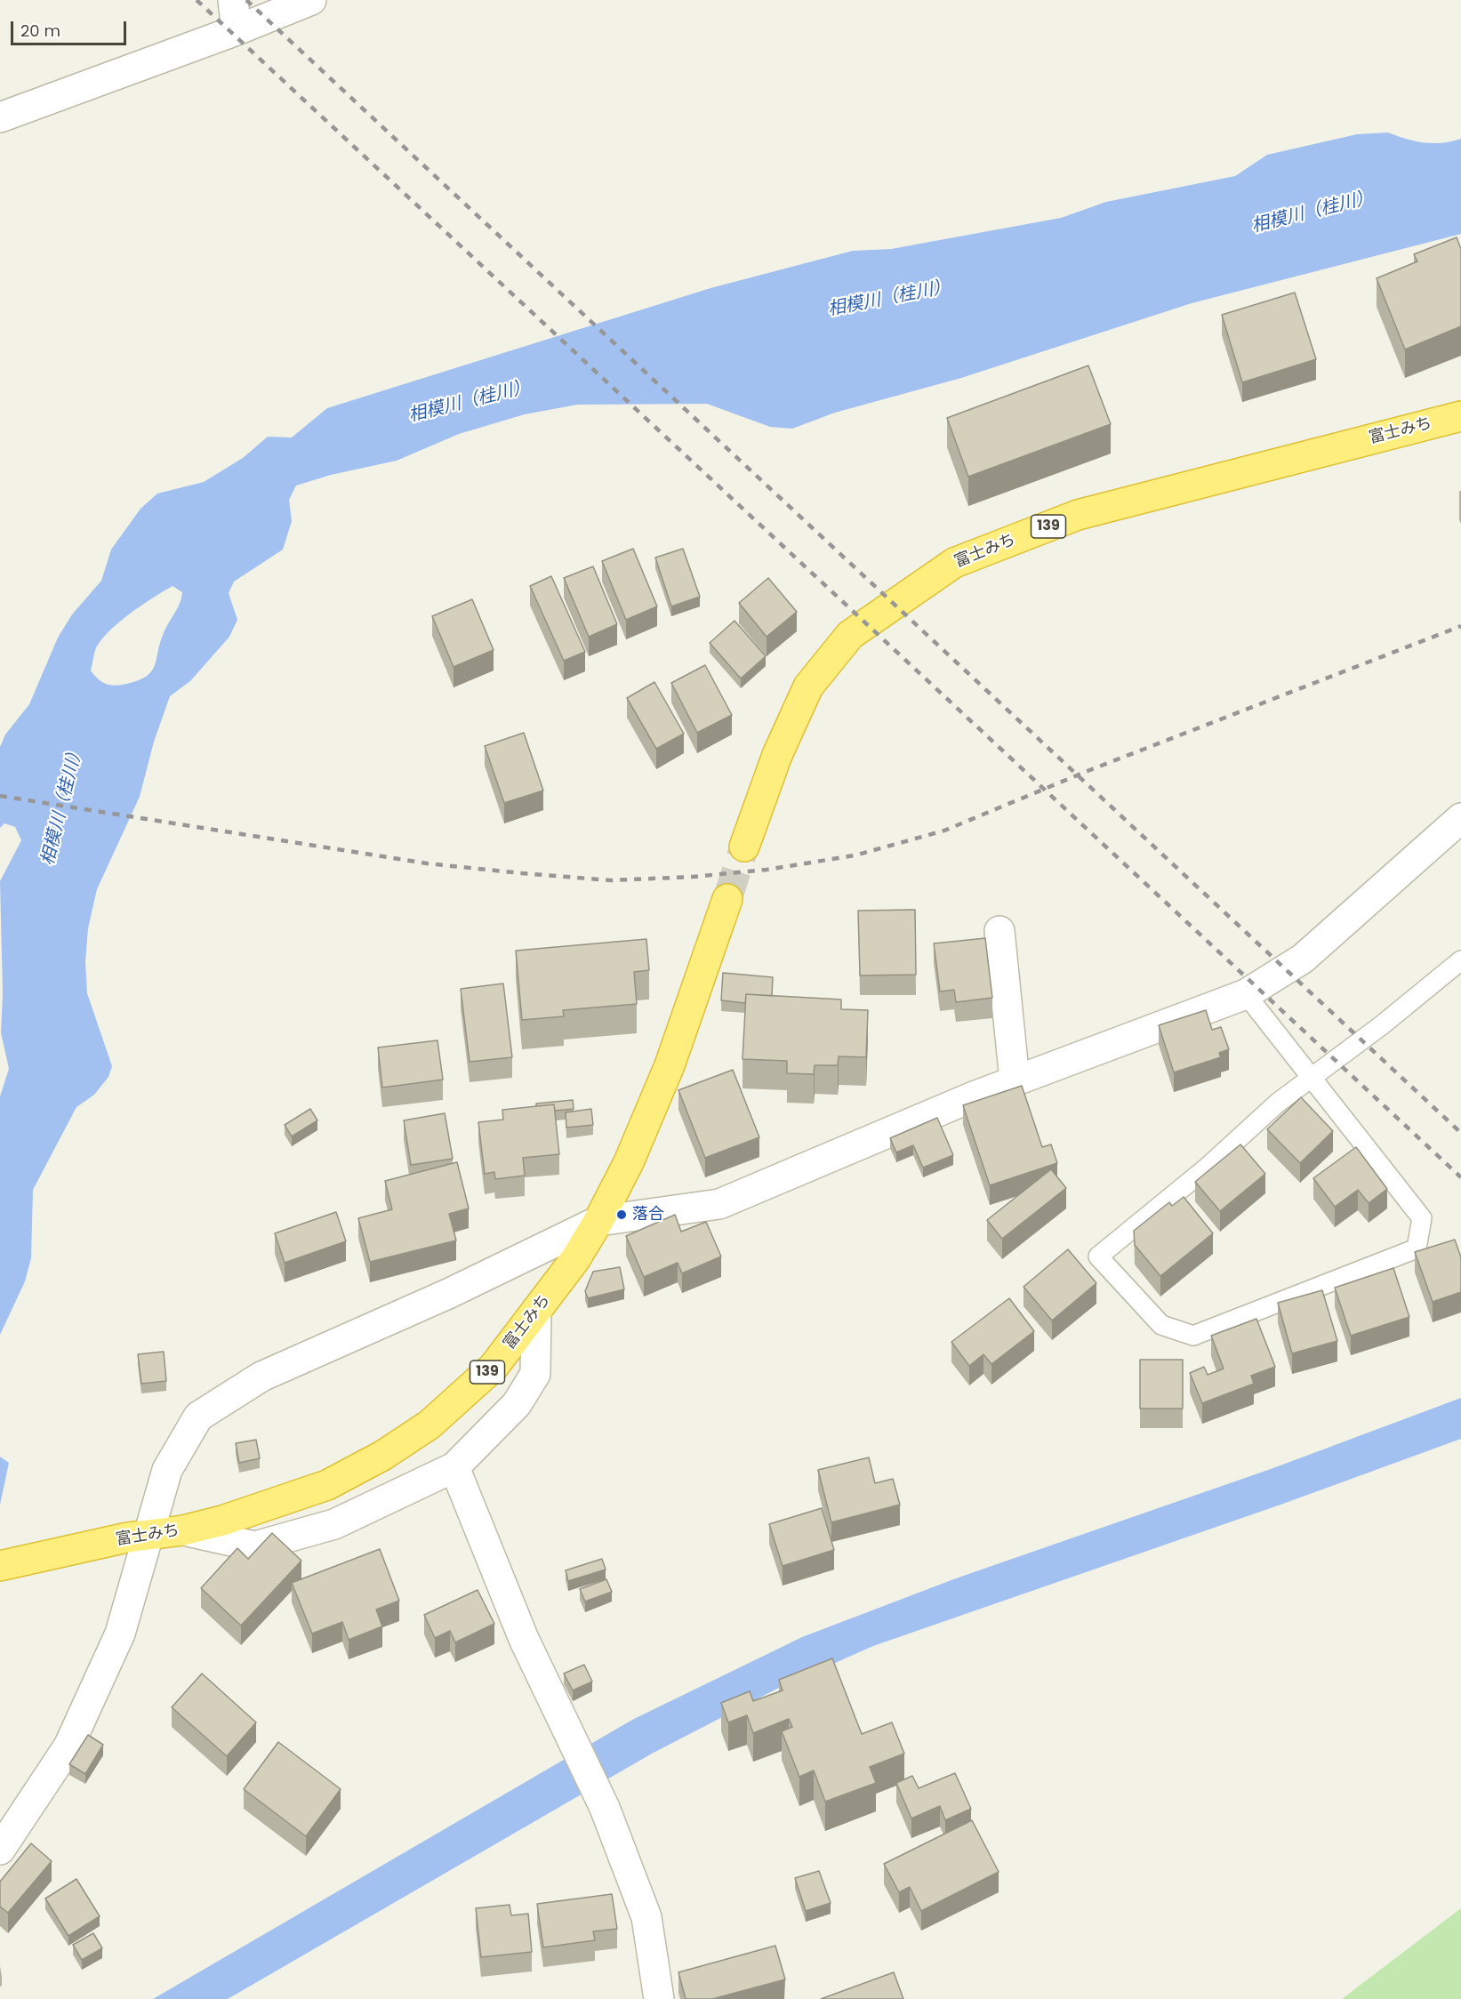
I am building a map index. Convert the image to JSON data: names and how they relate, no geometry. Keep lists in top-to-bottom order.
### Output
{
  "streets": {
    "highway": ["富士みち", "139"]
  },
  "water": ["相模川（桂川）"],
  "places": ["落合"],
  "scale_bar": "20 m"
}
